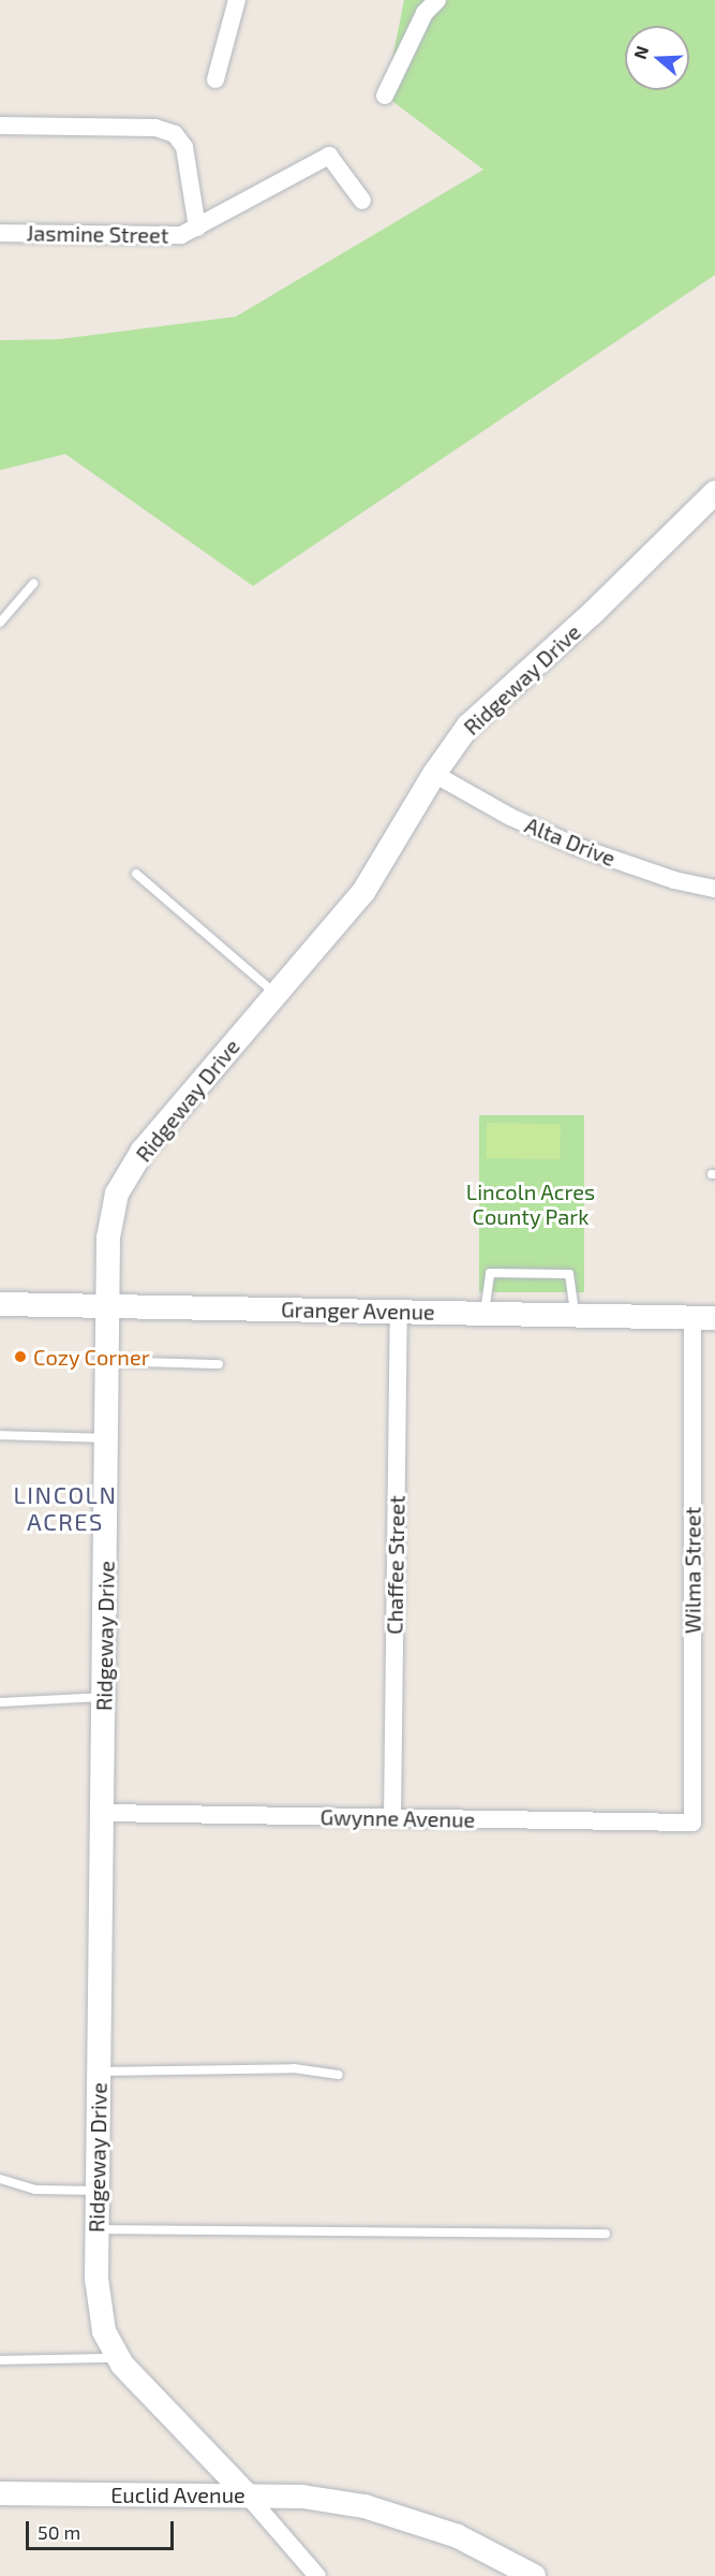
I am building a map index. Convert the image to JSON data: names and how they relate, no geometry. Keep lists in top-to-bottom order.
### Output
{
  "streets": {
    "street": [
      "Jasmine Street",
      "Ridgeway Drive",
      "Alta Drive",
      "Granger Avenue",
      "Chaffee Street",
      "Wilma Street",
      "Gwynne Avenue",
      "Euclid Avenue"
    ]
  },
  "crossings": [
    ["Ridgeway Drive", "Alta Drive"],
    ["Ridgeway Drive", "Granger Avenue"],
    ["Ridgeway Drive", "Gwynne Avenue"],
    ["Ridgeway Drive", "Euclid Avenue"],
    ["Granger Avenue", "Chaffee Street"],
    ["Granger Avenue", "Wilma Street"],
    ["Chaffee Street", "Gwynne Avenue"],
    ["Wilma Street", "Gwynne Avenue"]
  ],
  "districts": ["LINCOLN ACRES"],
  "parks": ["Lincoln Acres County Park"],
  "places": ["Cozy Corner"],
  "scale_bar": "50 m",
  "north": "left"
}
